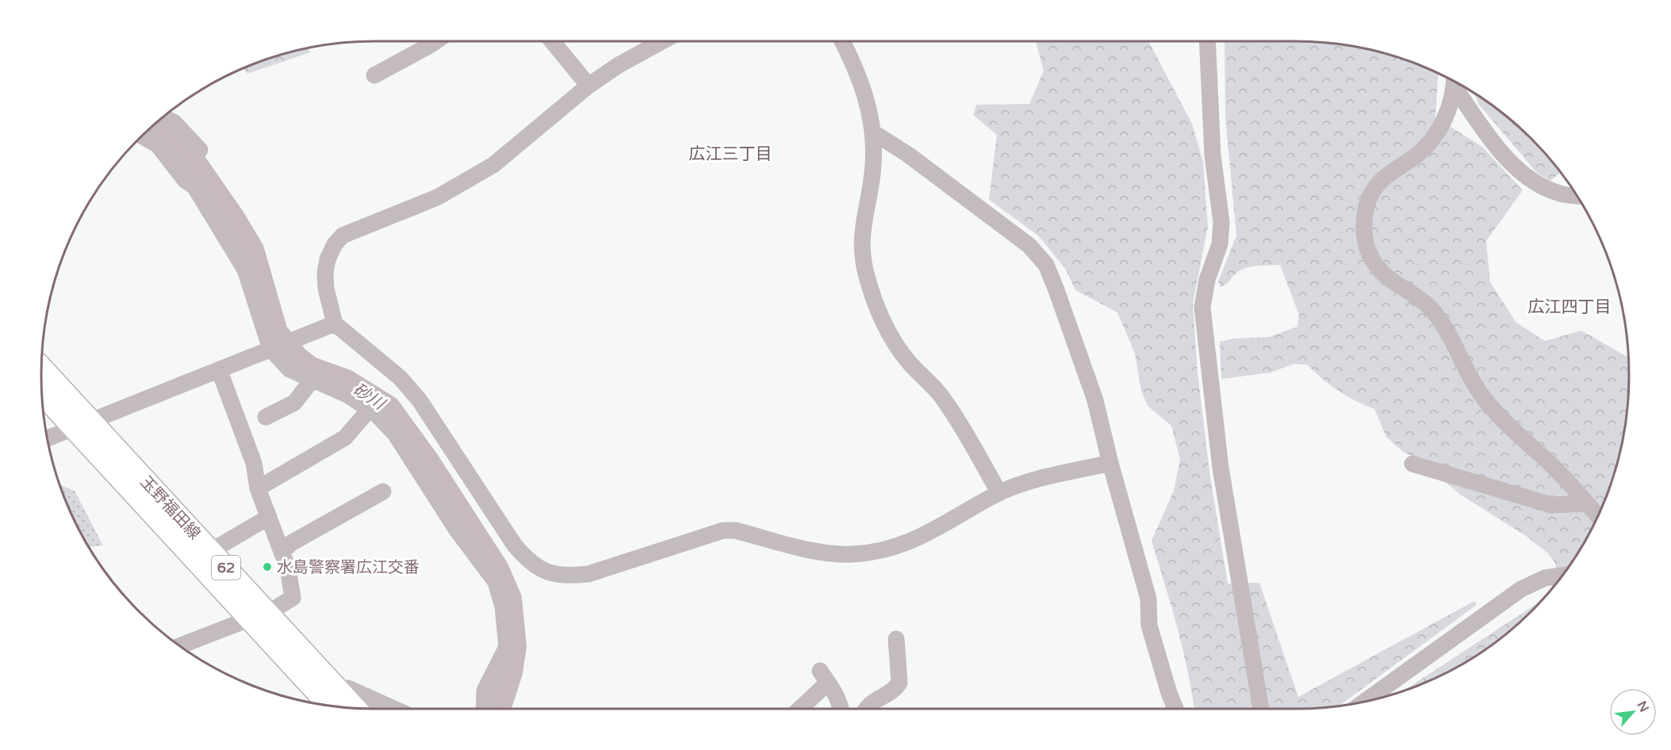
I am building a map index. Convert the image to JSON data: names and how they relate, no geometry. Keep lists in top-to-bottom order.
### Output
{
  "streets": {
    "main road": ["玉野福田線", "62"]
  },
  "districts": ["広江三丁目", "広江四丁目"],
  "water": ["砂川"],
  "places": ["水島警察署広江交番"],
  "north": "top right"
}
